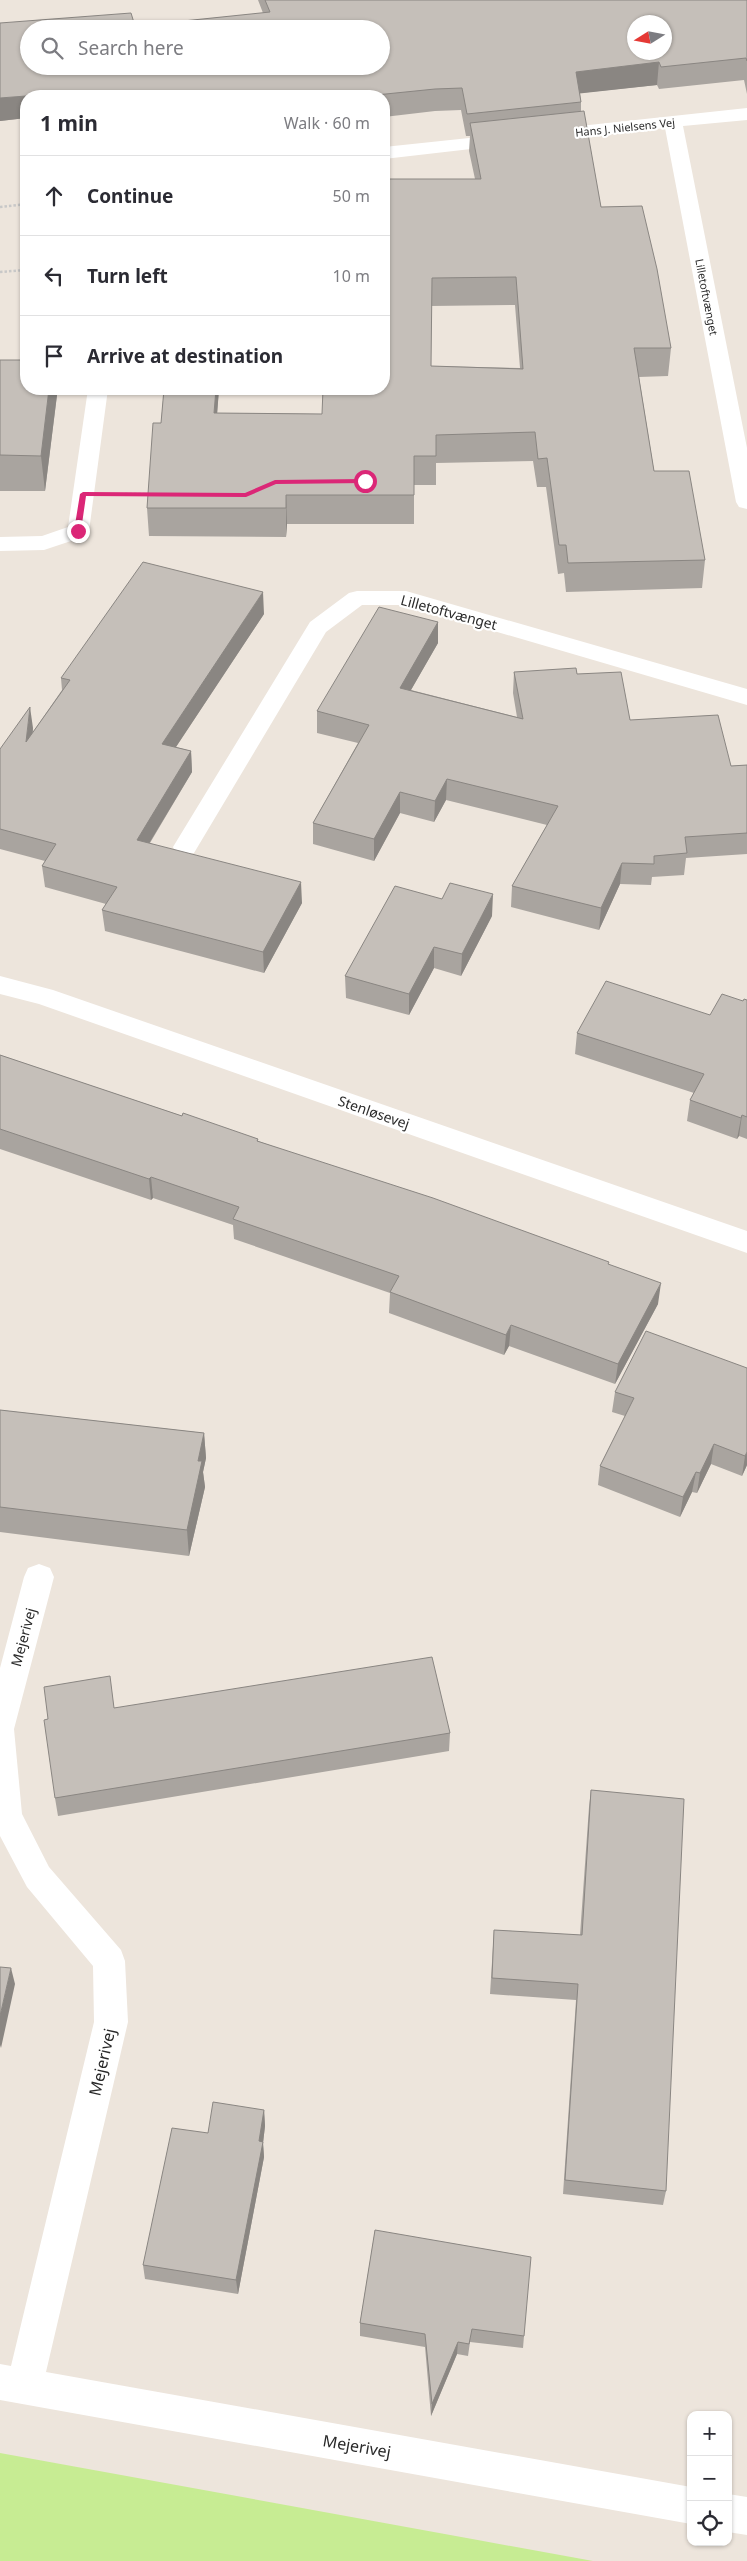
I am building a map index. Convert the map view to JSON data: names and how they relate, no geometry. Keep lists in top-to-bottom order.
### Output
{
  "streets": {
    "street": [
      "Hans J. Nielsens Vej",
      "Lilletoftvænget",
      "Stenløsevej",
      "Mejerivej"
    ]
  },
  "crossings": [
    ["Hans J. Nielsens Vej", "Lilletoftvænget"]
  ],
  "north": "left",
  "page": {
    "search": "Search here",
    "heading": ["1 min", "Walk · 60 m"],
    "list": [
      ["Continue", "50 m"],
      ["Turn left", "10 m"],
      "Arrive at destination"
    ],
    "map_buttons": ["+", "−"]
  }
}
